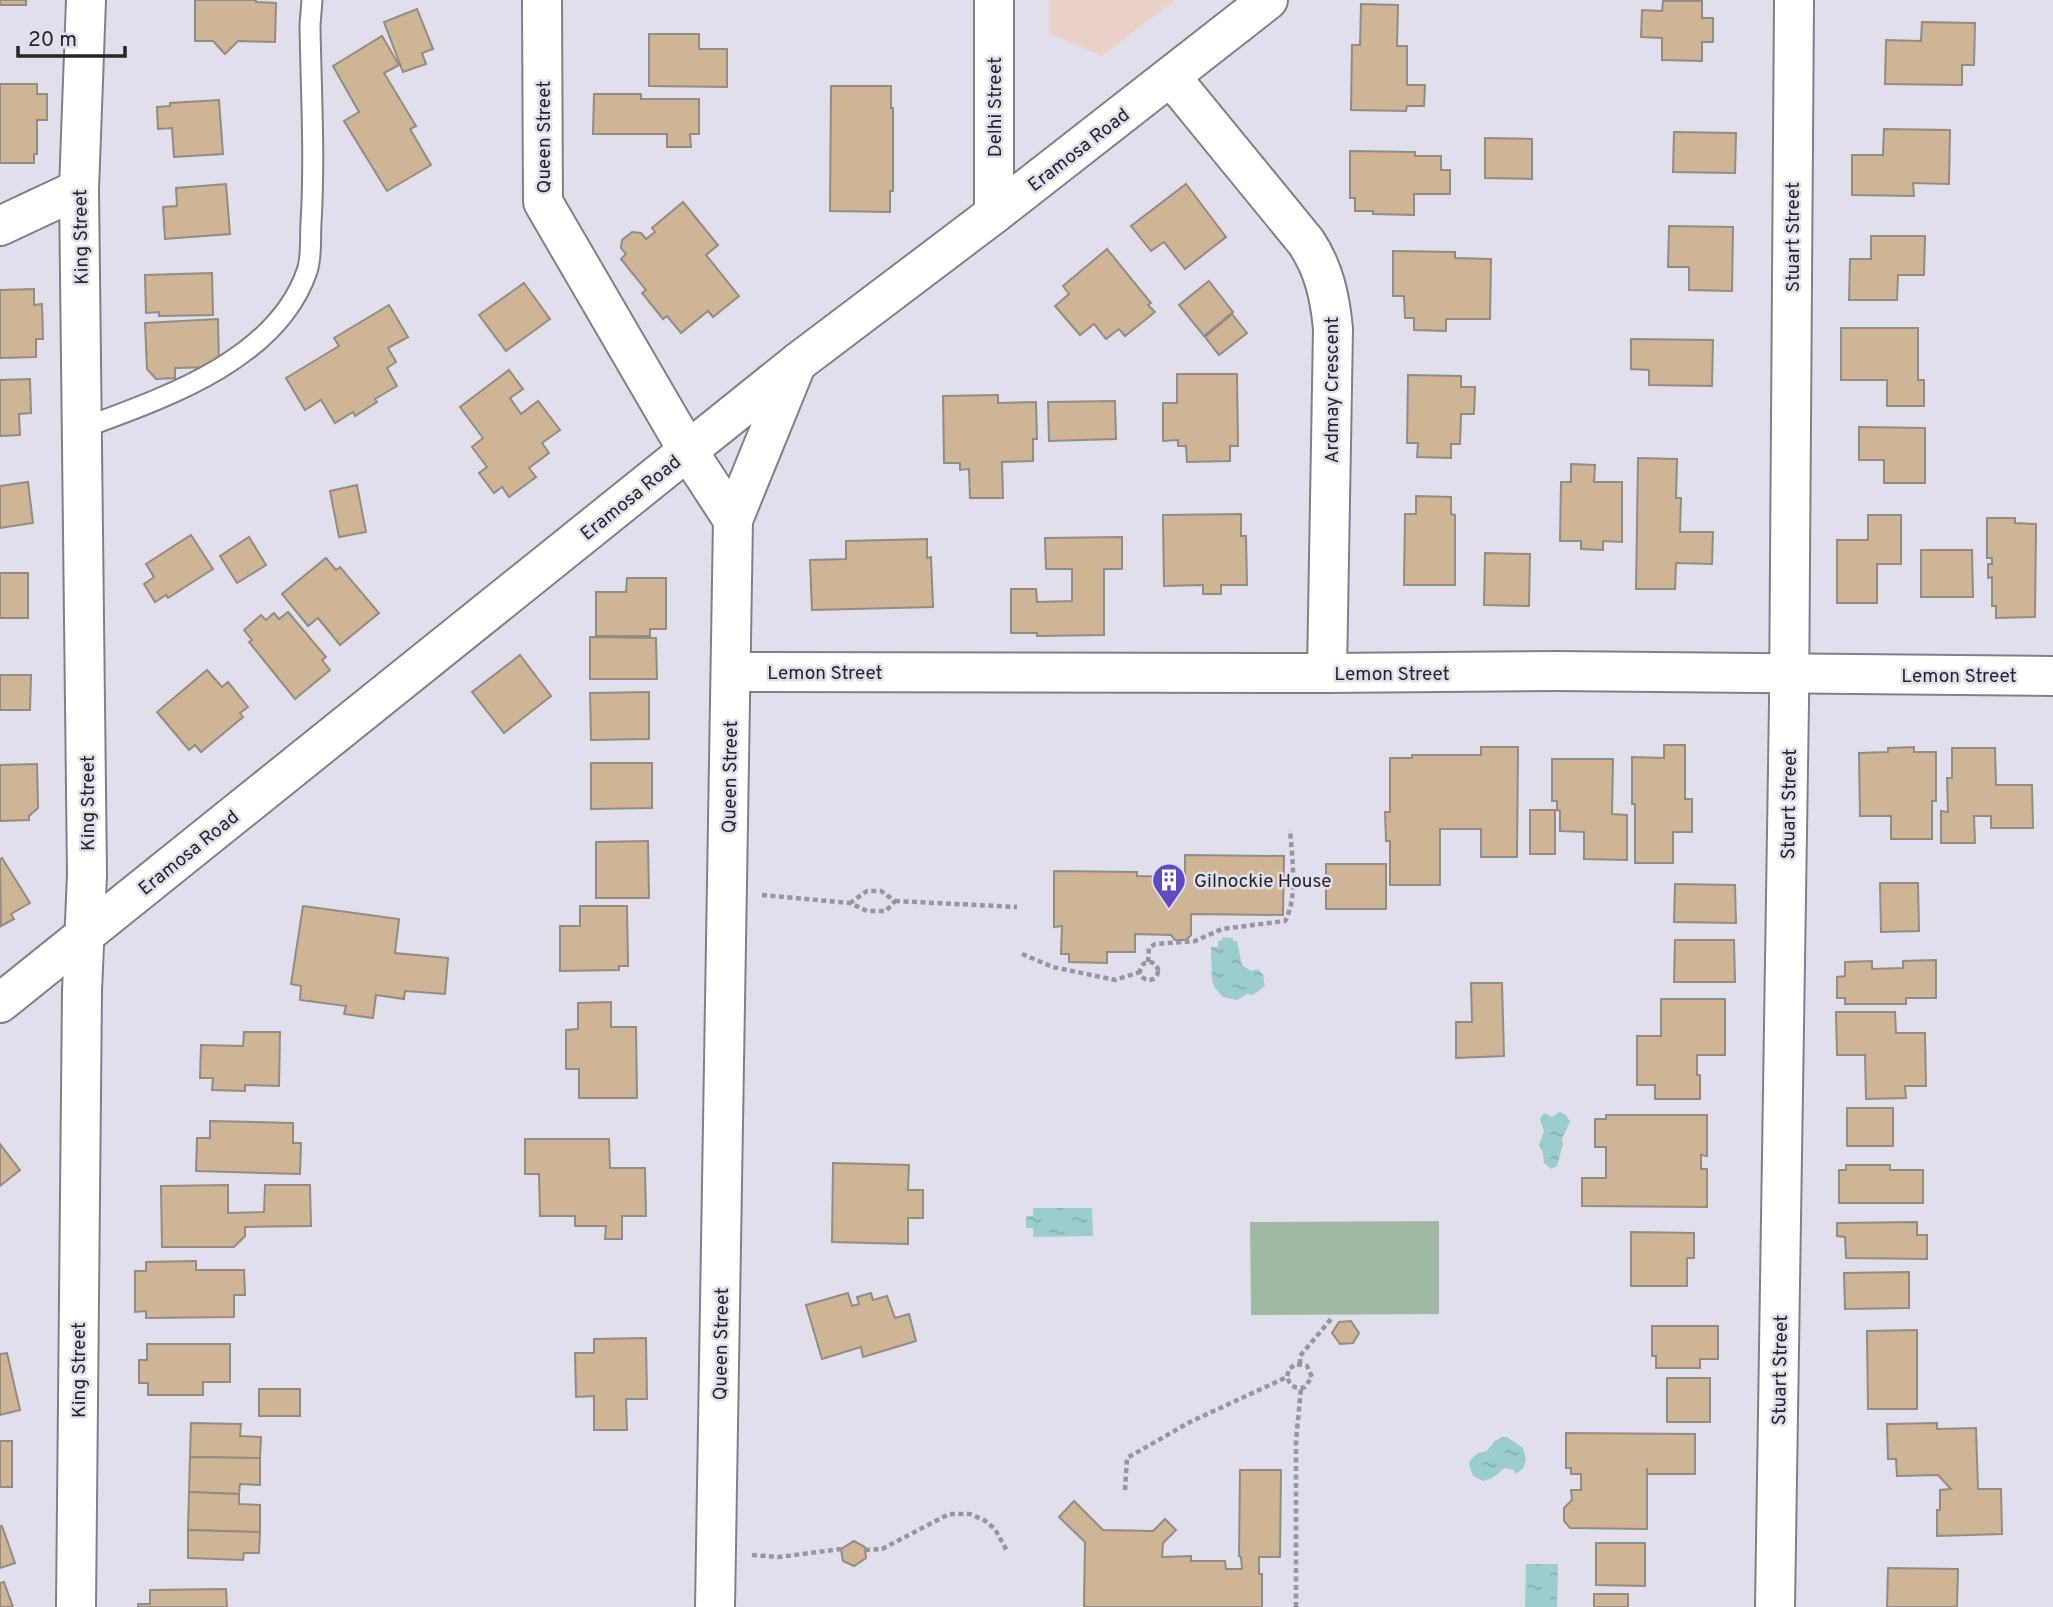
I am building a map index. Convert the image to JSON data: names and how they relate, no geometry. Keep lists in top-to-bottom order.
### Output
{
  "streets": {
    "street": [
      "Delhi Street",
      "Queen Street",
      "Eramosa Road",
      "King Street",
      "Stuart Street",
      "Ardmay Crescent",
      "Lemon Street"
    ]
  },
  "crossings": [
    ["Delhi Street", "Eramosa Road"],
    ["Queen Street", "Eramosa Road"],
    ["Queen Street", "Lemon Street"],
    ["Eramosa Road", "King Street"],
    ["Eramosa Road", "Ardmay Crescent"],
    ["Stuart Street", "Lemon Street"],
    ["Ardmay Crescent", "Lemon Street"]
  ],
  "places": {
    "building": ["Gilnockie House"]
  },
  "scale_bar": "20 m"
}
